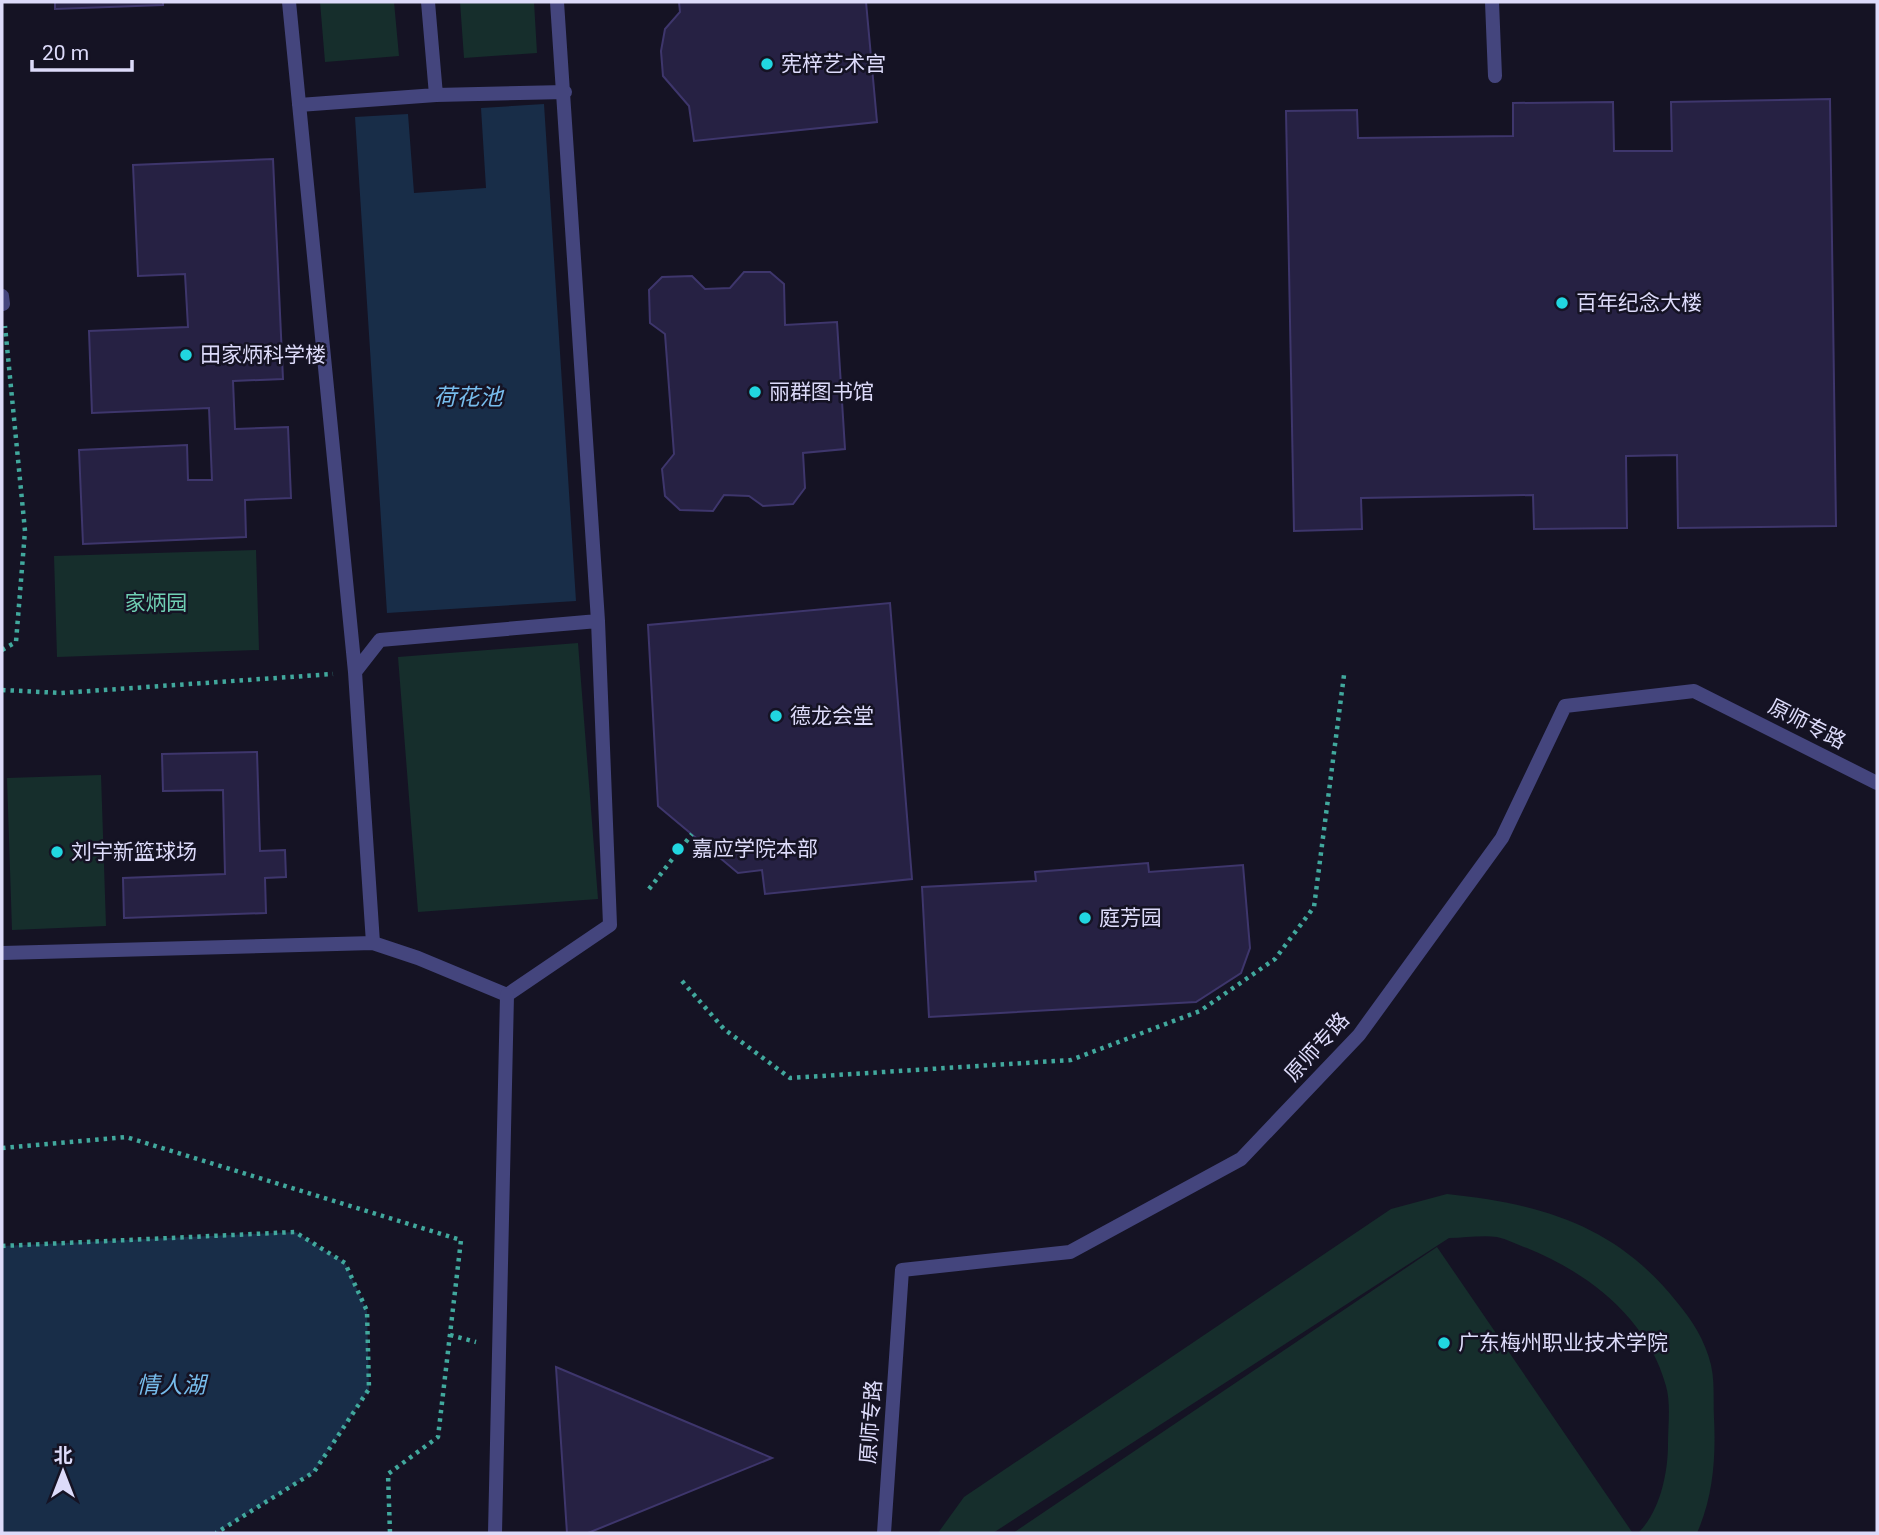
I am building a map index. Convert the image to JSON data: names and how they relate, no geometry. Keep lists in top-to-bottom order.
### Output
{
  "streets": {
    "street": ["原师专路"]
  },
  "water": ["荷花池", "情人湖"],
  "parks": ["家炳园"],
  "places": [
    "宪梓艺术宫",
    "百年纪念大楼",
    "田家炳科学楼",
    "丽群图书馆",
    "德龙会堂",
    "嘉应学院本部",
    "刘宇新篮球场",
    "庭芳园",
    "广东梅州职业技术学院"
  ],
  "scale_bar": "20 m",
  "north": "top"
}
